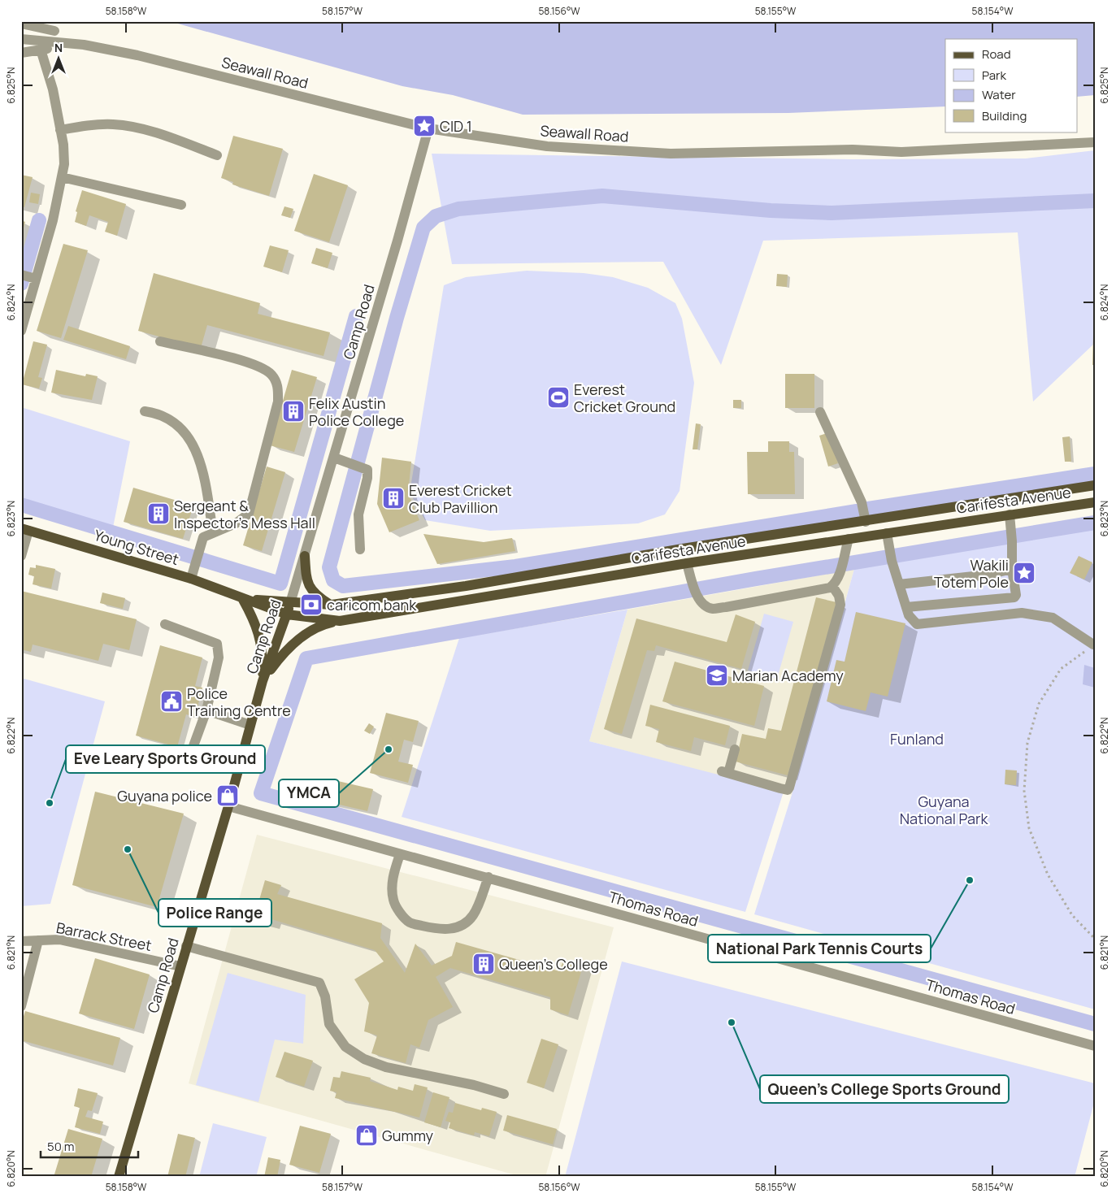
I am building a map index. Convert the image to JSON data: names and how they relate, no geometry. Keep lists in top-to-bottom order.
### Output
{
  "streets": {
    "main road": ["Camp Road", "Carifesta Avenue", "Young Street"],
    "street": ["Seawall Road", "Thomas Road", "Barrack Street"]
  },
  "crossings": [
    ["Seawall Road", "Camp Road"],
    ["Camp Road", "Carifesta Avenue"],
    ["Camp Road", "Young Street"],
    ["Camp Road", "Thomas Road"],
    ["Camp Road", "Barrack Street"],
    ["Carifesta Avenue", "Young Street"]
  ],
  "parks": ["Funland", "Guyana National Park"],
  "places": {
    "place": ["CID 1", "Wakili Totem Pole"],
    "sports": ["Everest Cricket Ground"],
    "building": [
      "Felix Austin Police College",
      "Everest Cricket Club Pavillion",
      "Sergeant & Inspector's Mess Hall",
      "Queen's College"
    ],
    "bank": ["caricom bank"],
    "school or university": ["Marian Academy"],
    "public building": ["Police Training Centre"],
    "other": [
      "YMCA",
      "Eve Leary Sports Ground",
      "Police Range",
      "National Park Tennis Courts",
      "Queen's College Sports Ground"
    ],
    "shop": ["Guyana police", "Gummy"]
  },
  "legend": [
    "Road",
    "Park",
    "Water",
    "Building"
  ],
  "scale_bar": "50 m",
  "north": "top",
  "coordinates": [
    "58.158°W",
    "58.157°W",
    "58.156°W",
    "58.155°W",
    "58.154°W",
    "6.825°N",
    "6.824°N",
    "6.823°N",
    "6.822°N",
    "6.821°N",
    "6.820°N"
  ]
}
